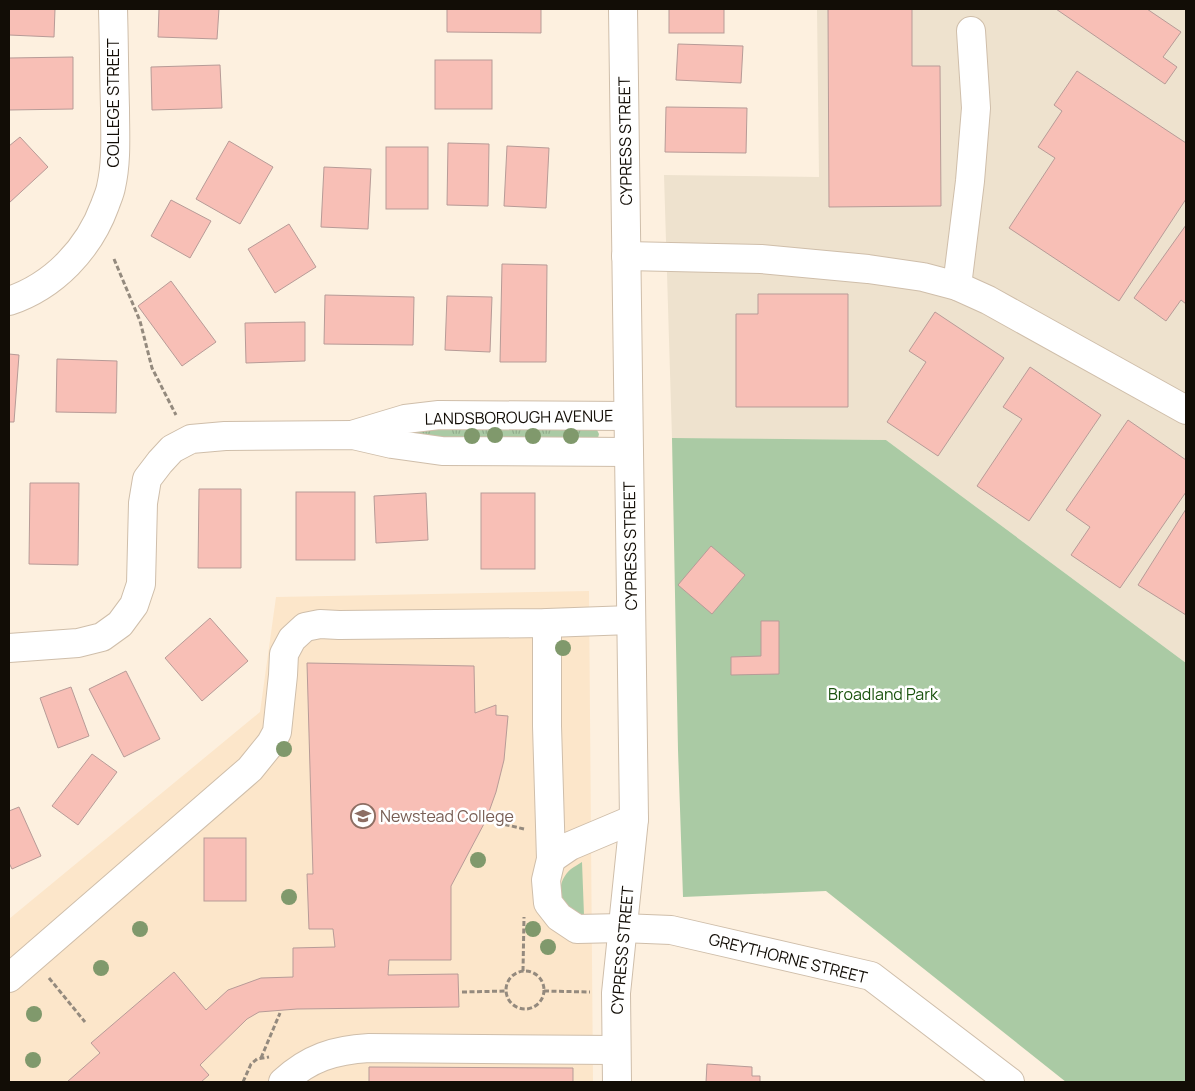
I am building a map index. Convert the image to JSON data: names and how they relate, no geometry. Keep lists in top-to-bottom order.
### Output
{
  "streets": {
    "street": [
      "COLLEGE STREET",
      "CYPRESS STREET",
      "LANDSBOROUGH AVENUE",
      "GREYTHORNE STREET"
    ]
  },
  "crossings": [
    ["CYPRESS STREET", "LANDSBOROUGH AVENUE"],
    ["CYPRESS STREET", "GREYTHORNE STREET"]
  ],
  "parks": ["Broadland Park"],
  "places": {
    "school or university": ["Newstead College"]
  }
}
